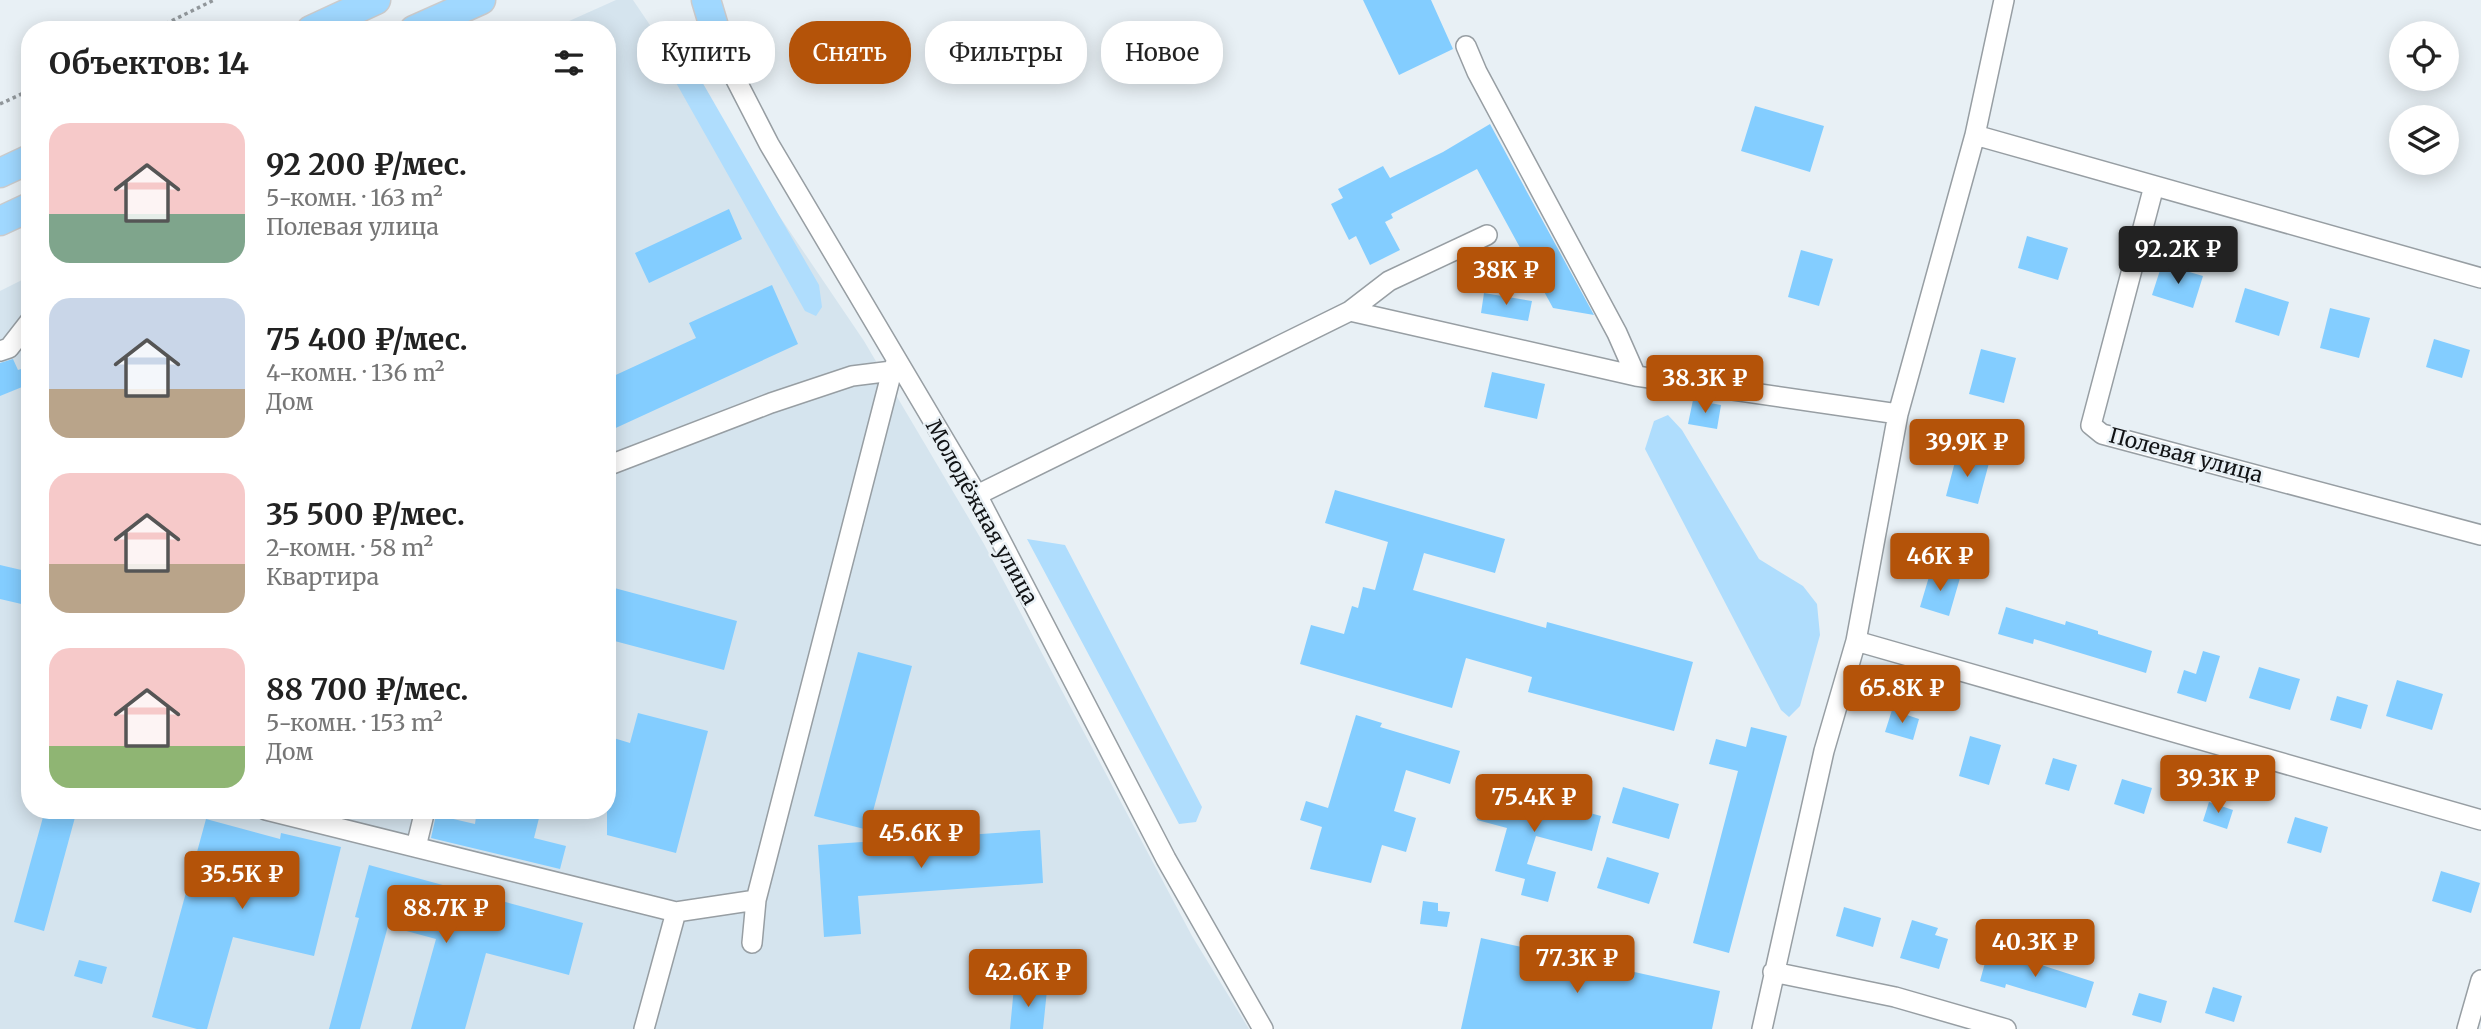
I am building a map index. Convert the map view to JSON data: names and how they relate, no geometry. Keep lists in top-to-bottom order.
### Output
{
  "streets": {
    "street": ["Полевая улица", "Молодёжная улица"]
  },
  "page": {
    "chip": [
      "Купить",
      "Снять",
      "Фильтры",
      "Новое"
    ],
    "heading": "Объектов: 14",
    "list": [
      {
        "name": "92 200 ₽/мес.",
        "note": "5-комн. · 163 m² · Полевая улица"
      },
      {
        "name": "75 400 ₽/мес.",
        "note": "4-комн. · 136 m² · Дом"
      },
      {
        "name": "35 500 ₽/мес.",
        "note": "2-комн. · 58 m² · Квартира"
      },
      {
        "name": "88 700 ₽/мес.",
        "note": "5-комн. · 153 m² · Дом"
      }
    ],
    "price": [
      "92.2K ₽",
      "38K ₽",
      "38.3K ₽",
      "39.9K ₽",
      "46K ₽",
      "65.8K ₽",
      "39.3K ₽",
      "75.4K ₽",
      "45.6K ₽",
      "35.5K ₽",
      "88.7K ₽",
      "40.3K ₽",
      "77.3K ₽",
      "42.6K ₽"
    ]
  }
}
